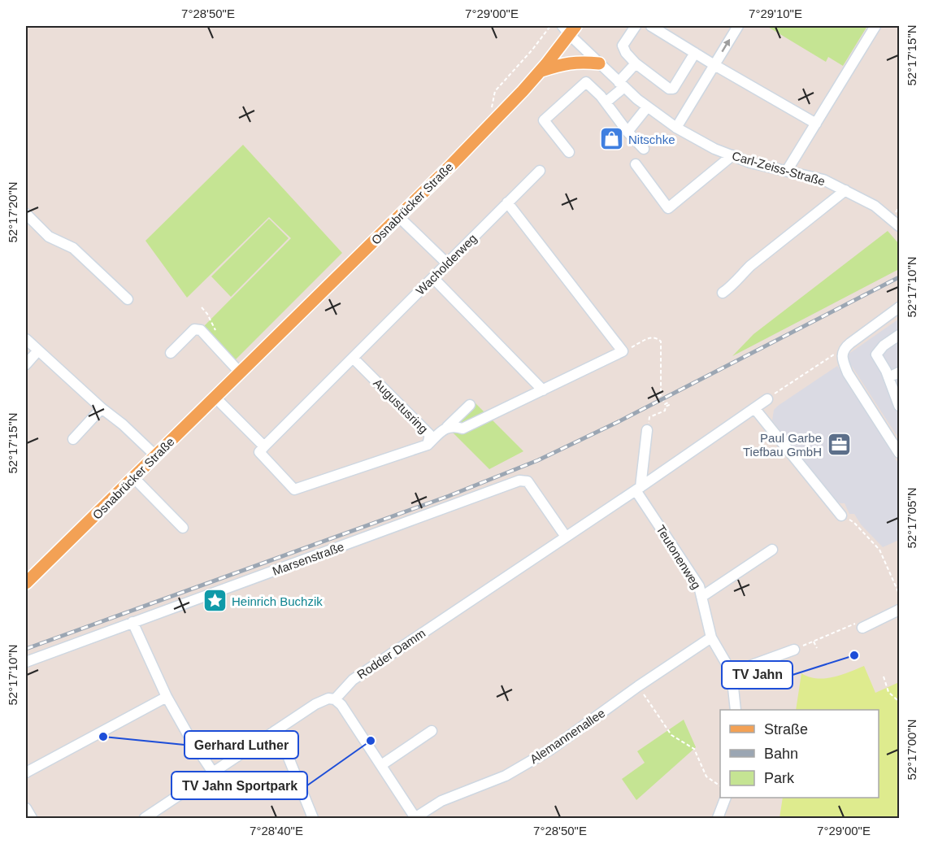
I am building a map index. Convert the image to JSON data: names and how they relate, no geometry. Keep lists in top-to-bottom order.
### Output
{
  "streets": {
    "main road": ["Osnabrücker Straße"],
    "street": [
      "Carl-Zeiss-Straße",
      "Wacholderweg",
      "Augustusring",
      "Teutonenweg",
      "Marsenstraße",
      "Rodder Damm",
      "Alemannenallee"
    ]
  },
  "crossings": [
    ["Carl-Zeiss-Straße", "Osnabrücker Straße"],
    ["Osnabrücker Straße", "Augustusring"],
    ["Wacholderweg", "Augustusring"],
    ["Teutonenweg", "Rodder Damm"],
    ["Teutonenweg", "Alemannenallee"],
    ["Marsenstraße", "Rodder Damm"]
  ],
  "places": {
    "shop": ["Nitschke"],
    "office": ["Paul Garbe Tiefbau GmbH"],
    "place": ["Heinrich Buchzik"],
    "other": ["TV Jahn", "Gerhard Luther", "TV Jahn Sportpark"]
  },
  "legend": ["Straße", "Bahn", "Park"],
  "coordinates": [
    "7°28'50\"E",
    "7°29'00\"E",
    "7°29'10\"E",
    "52°17'15\"N",
    "52°17'20\"N",
    "52°17'10\"N",
    "52°17'05\"N",
    "52°17'00\"N",
    "7°28'40\"E"
  ]
}
